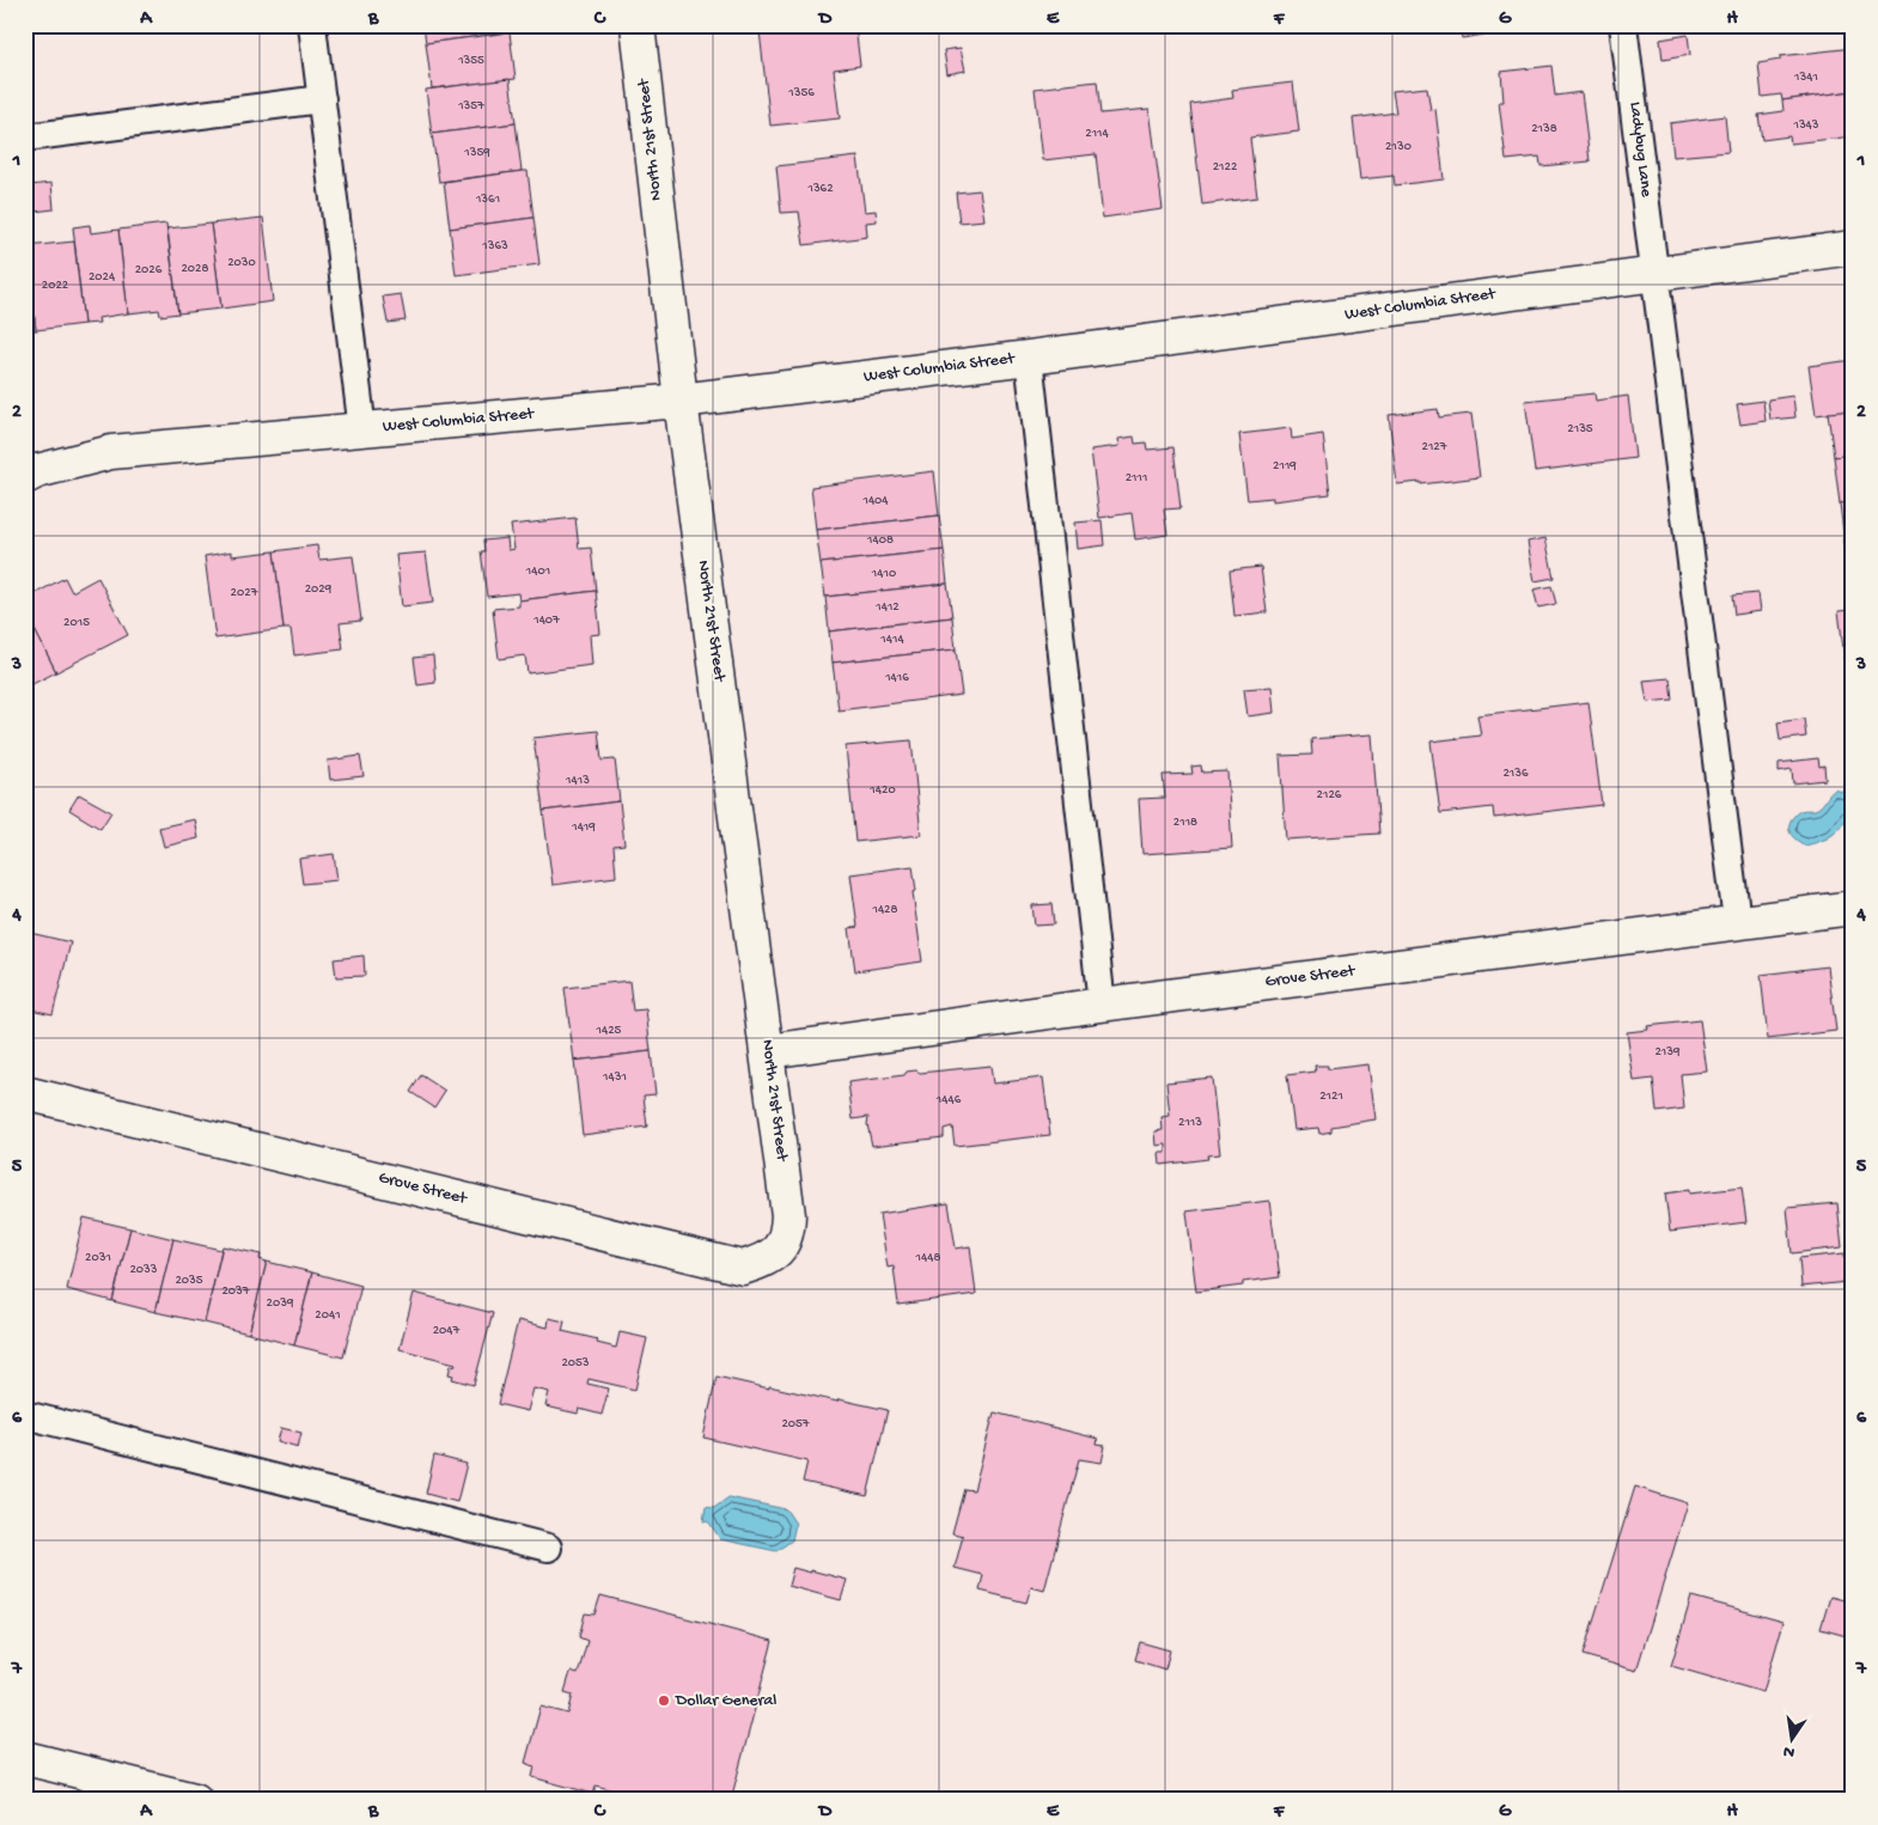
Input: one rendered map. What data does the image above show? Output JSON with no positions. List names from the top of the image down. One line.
{"streets":{"street":["North 21st Street","West Columbia Street","Grove Street"],"lane":["Ladybug Lane"]},"crossings":[["North 21st Street","West Columbia Street"],["North 21st Street","Grove Street"],["Ladybug Lane","West Columbia Street"],["Ladybug Lane","Grove Street"]],"places":["Dollar General"],"house_numbers":["1355","1341","1356","1357","1343","2138","2114","2130","1359","2122","1362","1361","1363","2030","2028","2026","2024","2022","2135","2127","2119","2111","1404","1408","1401","1410","2029","2027","1412","1407","2015","1414","1416","2136","1413","1420","2126","2118","1419","1428","1425","2139","1431","2121","1446","2113","2031","1448","2033","2035","2037","2039","2041","2047","2053","2057"],"north":"bottom","grid":{"columns":["A","B","C","D","E","F","G","H"],"rows":["1","2","3","4","5","6","7"]}}
